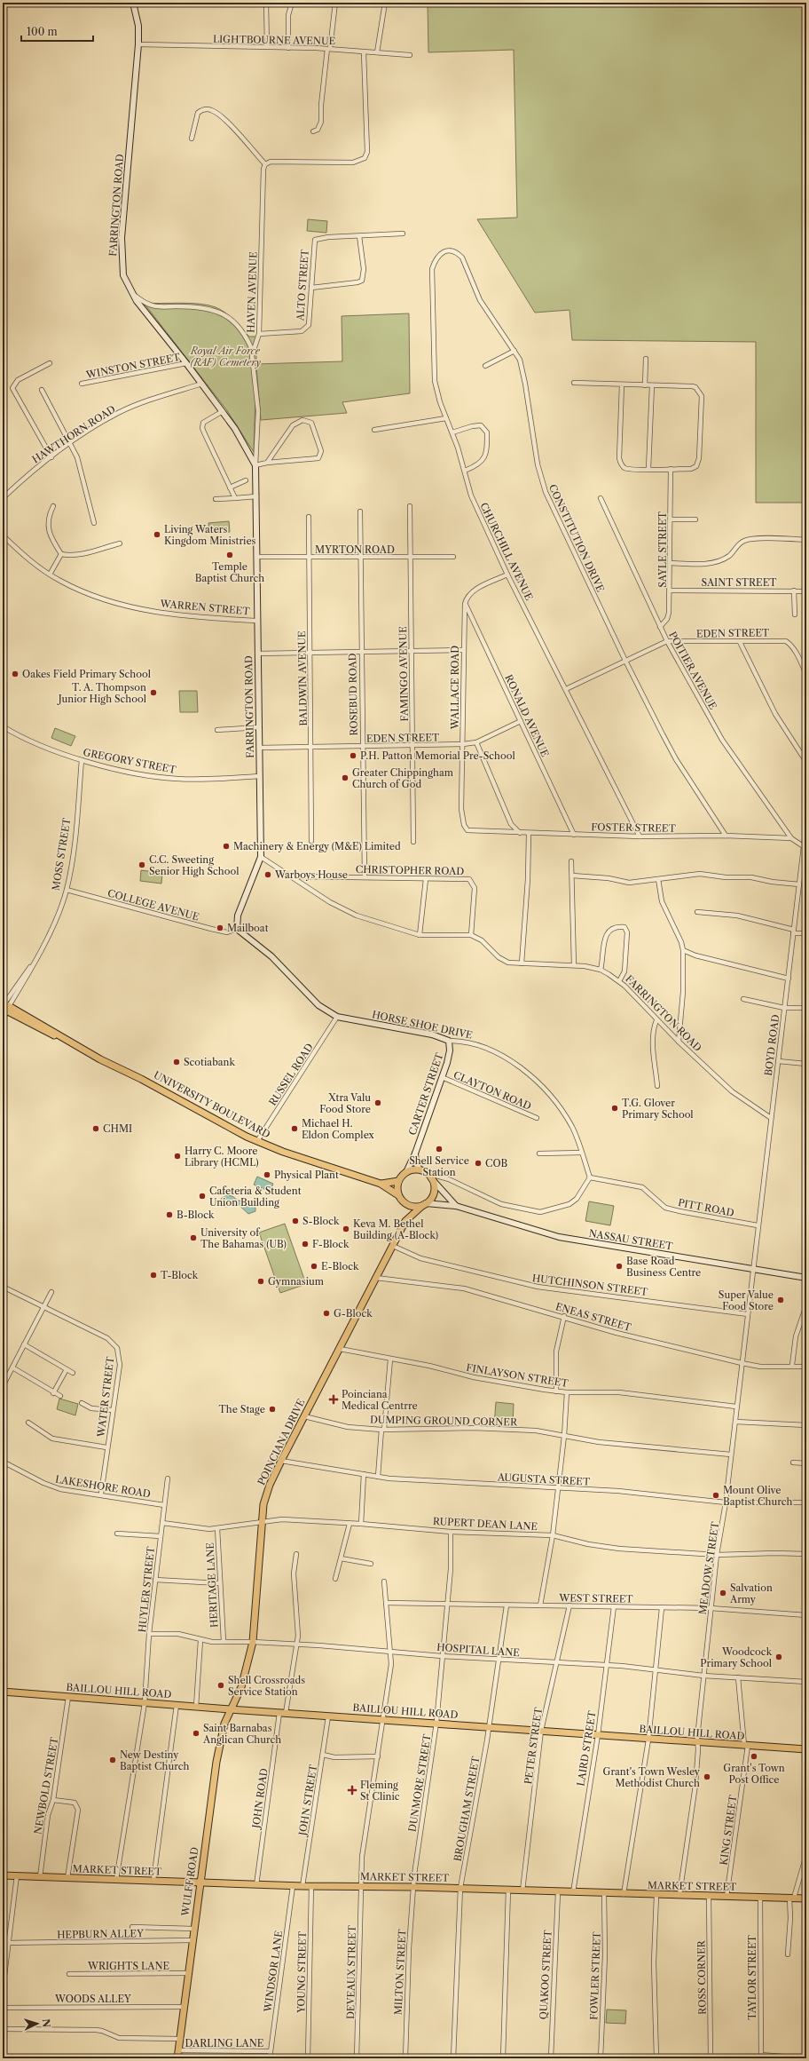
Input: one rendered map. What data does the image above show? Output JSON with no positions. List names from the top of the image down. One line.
{"streets":{"main road":["UNIVERSITY BOULEVARD","POINCIANA DRIVE","BAILLOU HILL ROAD","MARKET STREET","WULFF ROAD"],"street":["LIGHTBOURNE AVENUE","FARRINGTON ROAD","ALTO STREET","HAVEN AVENUE","WINSTON STREET","HAWTHORN ROAD","CONSTITUTION DRIVE","MYRTON ROAD","SAYLE STREET","CHURCHILL AVENUE","SAINT STREET","WARREN STREET","EDEN STREET","POITIER AVENUE","FAMINGO AVENUE","BALDWIN AVENUE","WALLACE ROAD","ROSEBUD ROAD","RONALD AVENUE","GREGORY STREET","FOSTER STREET","MOSS STREET","CHRISTOPHER ROAD","COLLEGE AVENUE","HORSE SHOE DRIVE","BOYD ROAD","RUSSEL ROAD","CLAYTON ROAD","CARTER STREET","PITT ROAD","NASSAU STREET","HUTCHINSON STREET","ENEAS STREET","FINLAYSON STREET","WATER STREET","DUMPING GROUND CORNER","AUGUSTA STREET","LAKESHORE ROAD","RUPERT DEAN LANE","MEADOW STREET","HERITAGE LANE","HUYLER STREET","WEST STREET","HOSPITAL LANE","PETER STREET","LAIRD STREET","DUNMORE STREET","NEWBOLD STREET","JOHN ROAD","JOHN STREET","BROUGHAM STREET","KING STREET","HEPBURN ALLEY","WRIGHTS LANE","WINDSOR LANE","YOUNG STREET","DEVEAUX STREET","MILTON STREET","QUAKOO STREET","FOWLER STREET","ROSS CORNER","TAYLOR STREET","WOODS ALLEY","DARLING LANE"]},"crossings":[["LIGHTBOURNE AVENUE","FARRINGTON ROAD"],["FARRINGTON ROAD","HAVEN AVENUE"],["FARRINGTON ROAD","WINSTON STREET"],["FARRINGTON ROAD","HAWTHORN ROAD"],["FARRINGTON ROAD","MYRTON ROAD"],["FARRINGTON ROAD","WARREN STREET"],["FARRINGTON ROAD","EDEN STREET"],["FARRINGTON ROAD","GREGORY STREET"],["FARRINGTON ROAD","CHRISTOPHER ROAD"],["FARRINGTON ROAD","BOYD ROAD"],["ALTO STREET","HAVEN AVENUE"],["CONSTITUTION DRIVE","CHURCHILL AVENUE"],["CONSTITUTION DRIVE","EDEN STREET"],["CONSTITUTION DRIVE","FOSTER STREET"],["MYRTON ROAD","FAMINGO AVENUE"],["MYRTON ROAD","BALDWIN AVENUE"],["MYRTON ROAD","ROSEBUD ROAD"],["SAYLE STREET","SAINT STREET"],["SAYLE STREET","POITIER AVENUE"],["CHURCHILL AVENUE","EDEN STREET"],["CHURCHILL AVENUE","FOSTER STREET"],["EDEN STREET","POITIER AVENUE"],["EDEN STREET","FAMINGO AVENUE"],["EDEN STREET","BALDWIN AVENUE"],["EDEN STREET","WALLACE ROAD"],["EDEN STREET","ROSEBUD ROAD"],["EDEN STREET","RONALD AVENUE"],["POITIER AVENUE","FOSTER STREET"],["WALLACE ROAD","RONALD AVENUE"],["WALLACE ROAD","FOSTER STREET"],["ROSEBUD ROAD","CHRISTOPHER ROAD"],["RONALD AVENUE","FOSTER STREET"],["GREGORY STREET","MOSS STREET"],["MOSS STREET","COLLEGE AVENUE"],["MOSS STREET","UNIVERSITY BOULEVARD"],["COLLEGE AVENUE","HORSE SHOE DRIVE"],["HORSE SHOE DRIVE","RUSSEL ROAD"],["HORSE SHOE DRIVE","CARTER STREET"],["HORSE SHOE DRIVE","PITT ROAD"],["BOYD ROAD","PITT ROAD"],["BOYD ROAD","NASSAU STREET"],["BOYD ROAD","MEADOW STREET"],["RUSSEL ROAD","UNIVERSITY BOULEVARD"],["CLAYTON ROAD","CARTER STREET"],["CARTER STREET","UNIVERSITY BOULEVARD"],["CARTER STREET","NASSAU STREET"],["UNIVERSITY BOULEVARD","NASSAU STREET"],["NASSAU STREET","MEADOW STREET"],["HUTCHINSON STREET","POINCIANA DRIVE"],["HUTCHINSON STREET","MEADOW STREET"],["ENEAS STREET","POINCIANA DRIVE"],["ENEAS STREET","MEADOW STREET"],["FINLAYSON STREET","POINCIANA DRIVE"],["FINLAYSON STREET","MEADOW STREET"],["WATER STREET","LAKESHORE ROAD"],["DUMPING GROUND CORNER","POINCIANA DRIVE"],["DUMPING GROUND CORNER","MEADOW STREET"],["POINCIANA DRIVE","AUGUSTA STREET"],["POINCIANA DRIVE","RUPERT DEAN LANE"],["POINCIANA DRIVE","HOSPITAL LANE"],["POINCIANA DRIVE","BAILLOU HILL ROAD"],["POINCIANA DRIVE","WULFF ROAD"],["AUGUSTA STREET","MEADOW STREET"],["LAKESHORE ROAD","HUYLER STREET"],["RUPERT DEAN LANE","MEADOW STREET"],["RUPERT DEAN LANE","HERITAGE LANE"],["RUPERT DEAN LANE","HUYLER STREET"],["RUPERT DEAN LANE","DUNMORE STREET"],["MEADOW STREET","WEST STREET"],["MEADOW STREET","HOSPITAL LANE"],["MEADOW STREET","BAILLOU HILL ROAD"],["MEADOW STREET","MARKET STREET"],["HERITAGE LANE","HOSPITAL LANE"],["HUYLER STREET","HOSPITAL LANE"],["HUYLER STREET","BAILLOU HILL ROAD"],["HUYLER STREET","MARKET STREET"],["WEST STREET","PETER STREET"],["WEST STREET","LAIRD STREET"],["WEST STREET","DUNMORE STREET"],["WEST STREET","BROUGHAM STREET"],["WEST STREET","DEVEAUX STREET"],["HOSPITAL LANE","PETER STREET"],["HOSPITAL LANE","LAIRD STREET"],["HOSPITAL LANE","DUNMORE STREET"],["HOSPITAL LANE","JOHN ROAD"],["HOSPITAL LANE","BROUGHAM STREET"],["HOSPITAL LANE","KING STREET"],["HOSPITAL LANE","DEVEAUX STREET"],["BAILLOU HILL ROAD","PETER STREET"],["BAILLOU HILL ROAD","LAIRD STREET"],["BAILLOU HILL ROAD","DUNMORE STREET"],["BAILLOU HILL ROAD","NEWBOLD STREET"],["BAILLOU HILL ROAD","JOHN ROAD"],["BAILLOU HILL ROAD","JOHN STREET"],["BAILLOU HILL ROAD","BROUGHAM STREET"],["BAILLOU HILL ROAD","KING STREET"],["BAILLOU HILL ROAD","WULFF ROAD"],["BAILLOU HILL ROAD","DEVEAUX STREET"],["PETER STREET","MARKET STREET"],["LAIRD STREET","MARKET STREET"],["DUNMORE STREET","MARKET STREET"],["DUNMORE STREET","MILTON STREET"],["NEWBOLD STREET","MARKET STREET"],["JOHN ROAD","MARKET STREET"],["JOHN STREET","MARKET STREET"],["BROUGHAM STREET","MARKET STREET"],["KING STREET","MARKET STREET"],["MARKET STREET","WULFF ROAD"],["MARKET STREET","WINDSOR LANE"],["MARKET STREET","YOUNG STREET"],["MARKET STREET","DEVEAUX STREET"],["MARKET STREET","MILTON STREET"],["MARKET STREET","QUAKOO STREET"],["MARKET STREET","FOWLER STREET"],["MARKET STREET","ROSS CORNER"],["MARKET STREET","TAYLOR STREET"],["WULFF ROAD","HEPBURN ALLEY"],["WULFF ROAD","WRIGHTS LANE"],["WULFF ROAD","WOODS ALLEY"],["WULFF ROAD","DARLING LANE"],["WINDSOR LANE","DARLING LANE"]],"parks":["Royal Air Force (RAF) Cemetery"],"places":{"other":["Living Waters Kingdom Ministries","Temple Baptist Church","Oakes Field Primary School","T. A. Thompson Junior High School","P.H. Patton Memorial Pre-School","Greater Chippingham Church of God","Machinery & Energy (M&E) Limited","C.C. Sweeting Senior High School","Warboys House","Mailboat","Scotiabank","Xtra Valu Food Store","T.G. Glover Primary School","CHMI","Michael H. Eldon Complex","Shell Service Station","Harry C. Moore Library (HCML)","COB","Physical Plant","Cafeteria & Student Union Building","B-Block","S-Block","Keva M. Bethel Building (A-Block)","University of The Bahamas (UB)","F-Block","E-Block","Base Road Business Centre","T-Block","Gymnasium","Super Value Food Store","G-Block","The Stage","Mount Olive Baptist Church","Salvation Army","Woodcock Primary School","Shell Crossroads Service Station","Saint Barnabas Anglican Church","Grant's Town Post Office","New Destiny Baptist Church","Grant’s Town Wesley Methodist Church"],"health":["Poinciana Medical Centrre","Fleming St Clinic"]},"scale_bar":"100 m","north":"right"}
